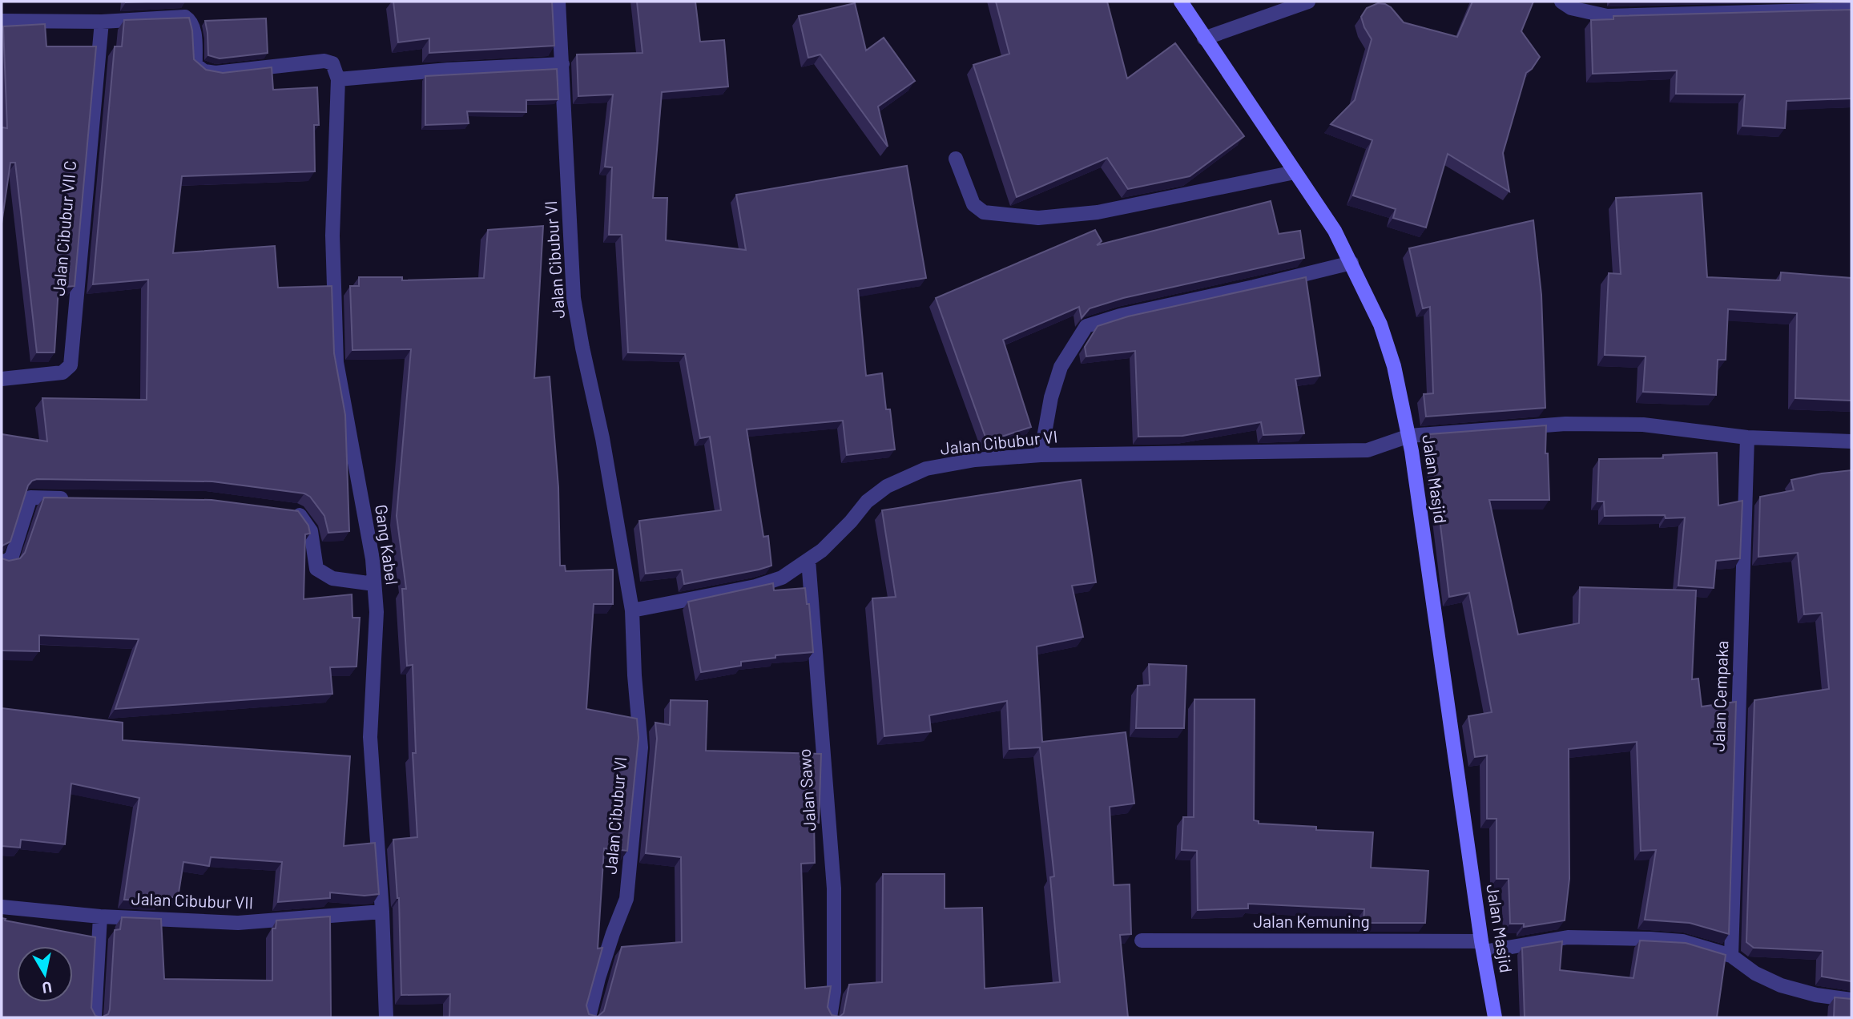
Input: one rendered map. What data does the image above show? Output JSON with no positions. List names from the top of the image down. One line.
{"streets":{"street":["Jalan Cibubur VII C","Jalan Cibubur VI","Jalan Masjid","Gang Kabel","Jalan Cempaka","Jalan Sawo","Jalan Cibubur VII","Jalan Kemuning"]},"crossings":[["Jalan Cibubur VI","Jalan Masjid"],["Jalan Cibubur VI","Jalan Cempaka"],["Jalan Cibubur VI","Jalan Sawo"],["Jalan Masjid","Jalan Kemuning"],["Gang Kabel","Jalan Cibubur VII"]],"north":"bottom"}
